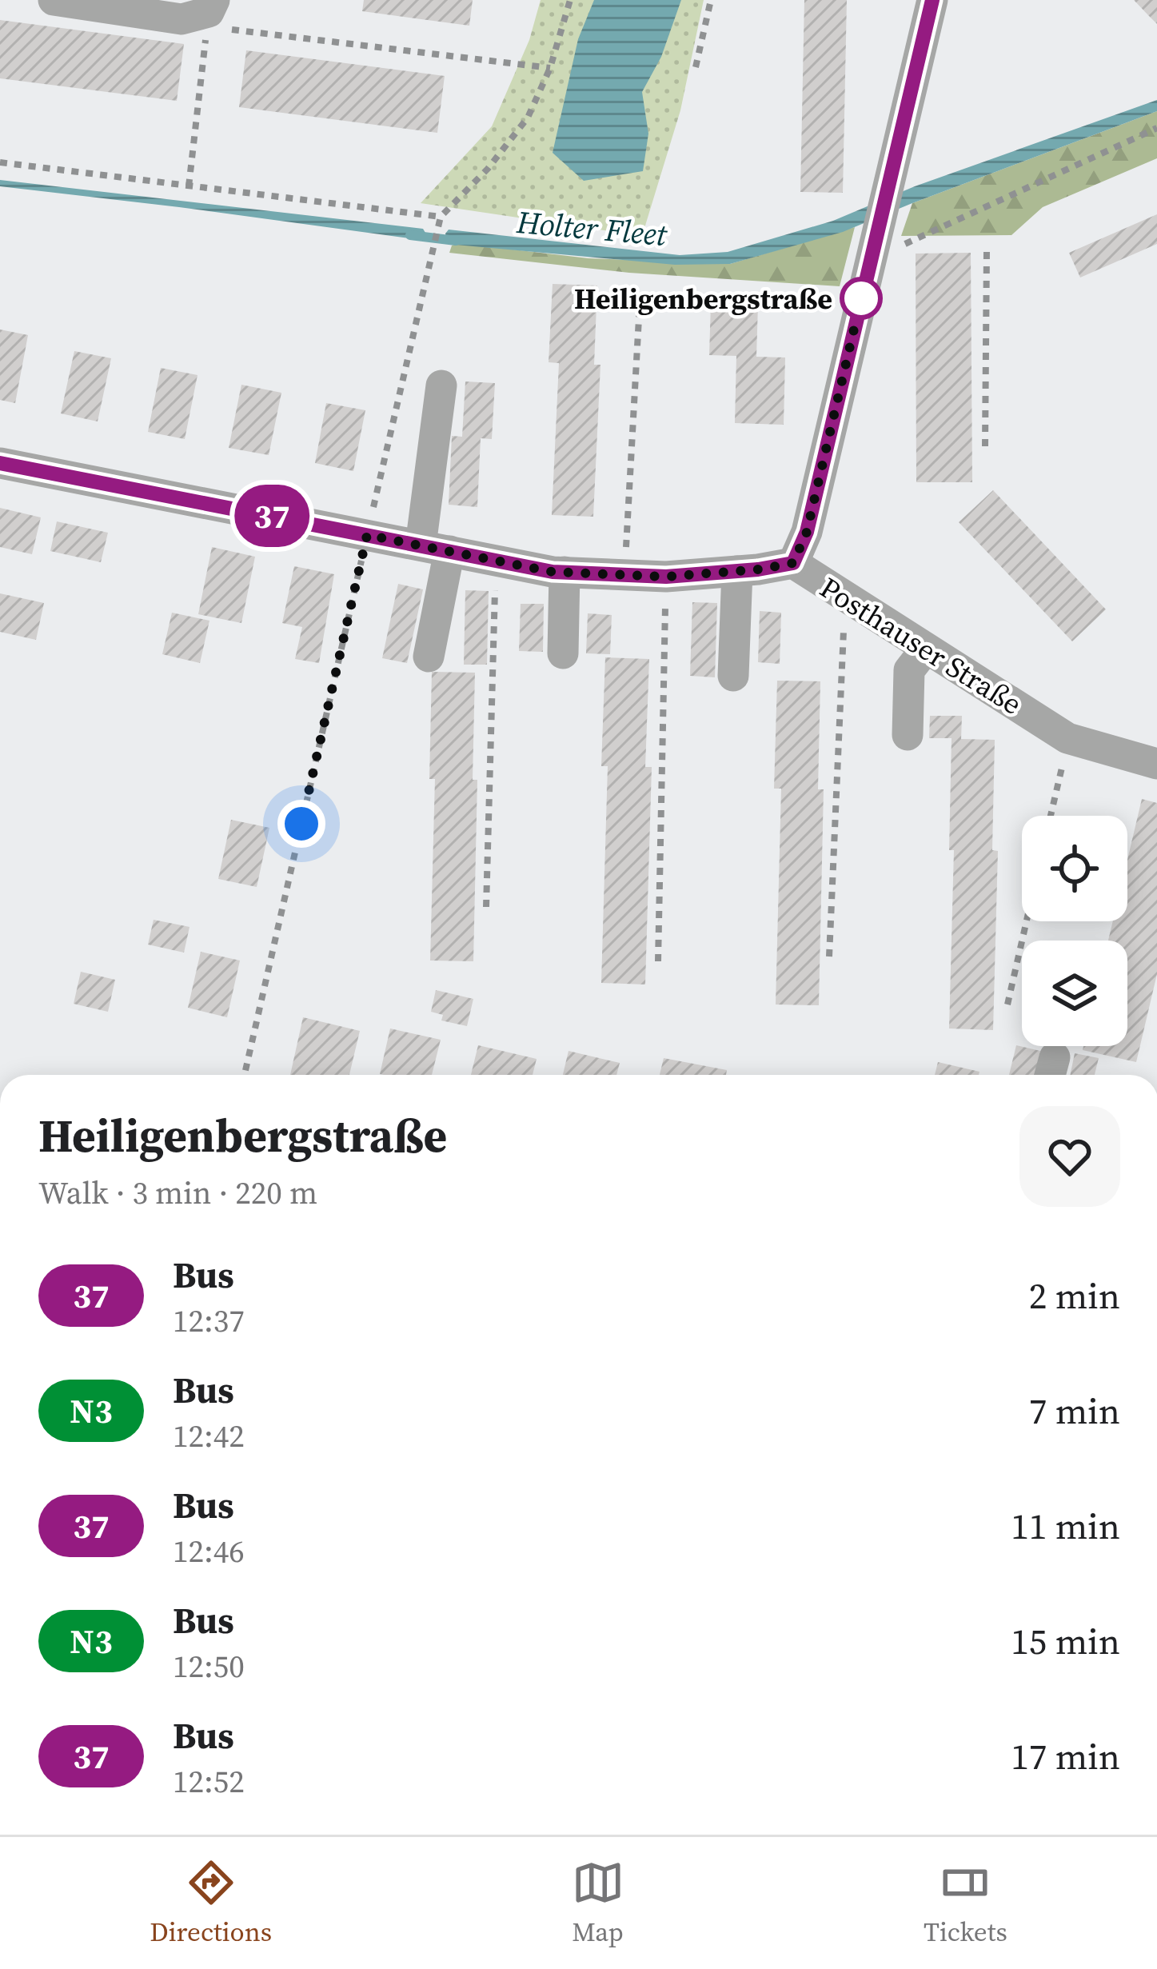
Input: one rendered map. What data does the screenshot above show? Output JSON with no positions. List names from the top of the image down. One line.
{"streets":{"street":["Posthauser Straße"]},"water":["Holter Fleet"],"places":["Heiligenbergstraße"],"lines":["bus line 37"],"page":{"on_map":"37","heading":["Heiligenbergstraße","Walk · 3 min · 220 m"],"list":[{"mark":"37","name":"Bus","note":"12:37","value":"2 min"},{"mark":"N3","name":"Bus","note":"12:42","value":"7 min"},{"mark":"37","name":"Bus","note":"12:46","value":"11 min"},{"mark":"N3","name":"Bus","note":"12:50","value":"15 min"},{"mark":"37","name":"Bus","note":"12:52","value":"17 min"}],"tabs":["Directions","Map","Tickets"]}}
